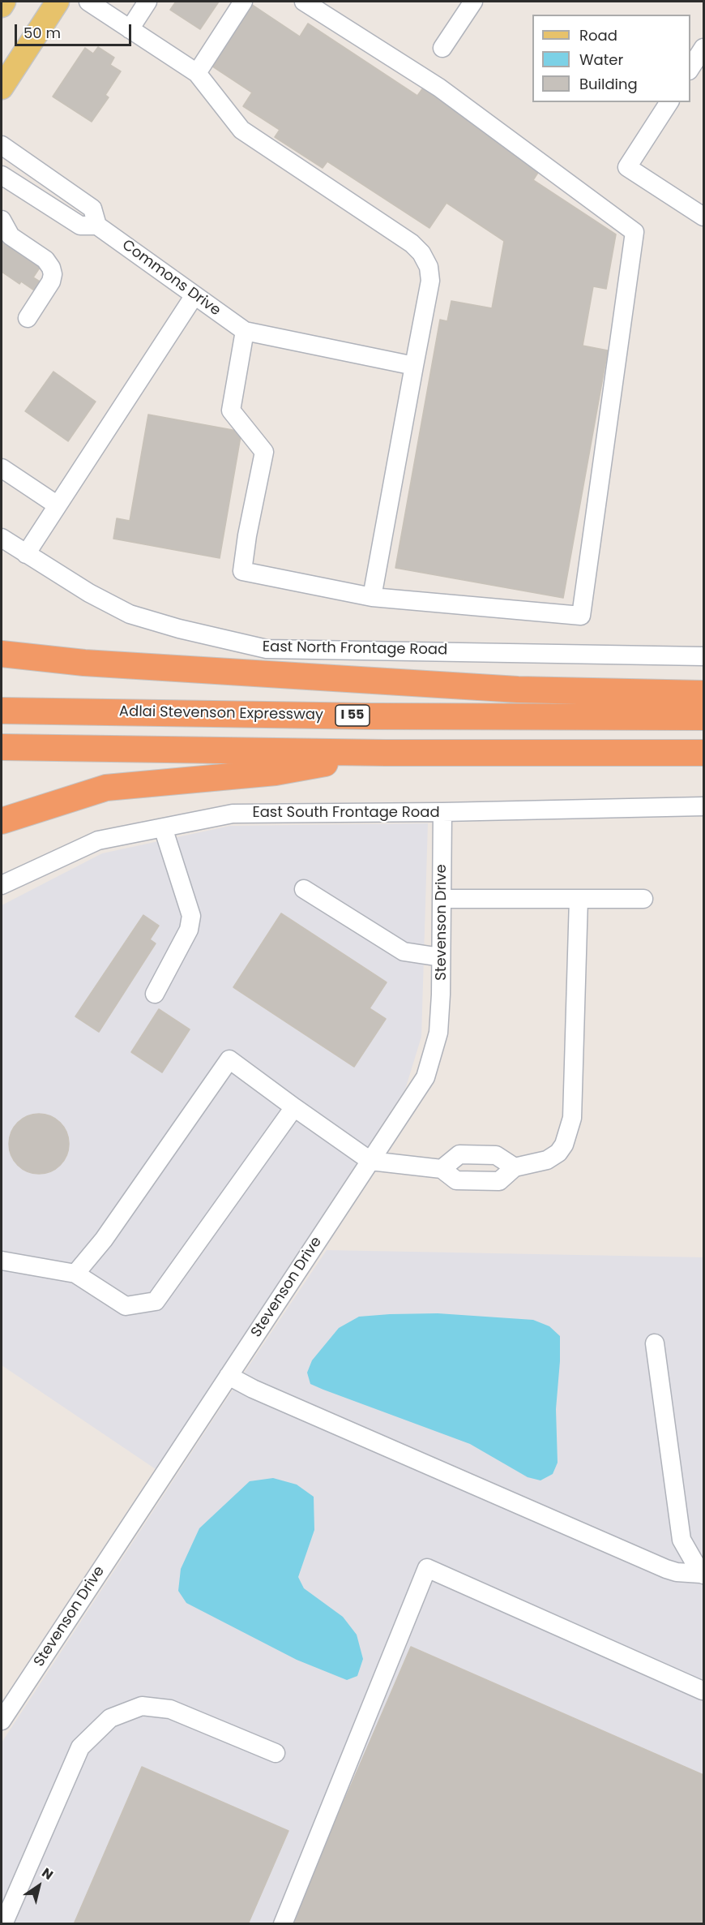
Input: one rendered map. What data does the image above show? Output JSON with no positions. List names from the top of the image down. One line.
{"streets":{"highway":["Adlai Stevenson Expressway","I 55"],"street":["Commons Drive","East North Frontage Road","East South Frontage Road","Stevenson Drive"]},"crossings":[["East South Frontage Road","Stevenson Drive"]],"legend":["Road","Water","Building"],"scale_bar":"50 m","north":"top right"}
